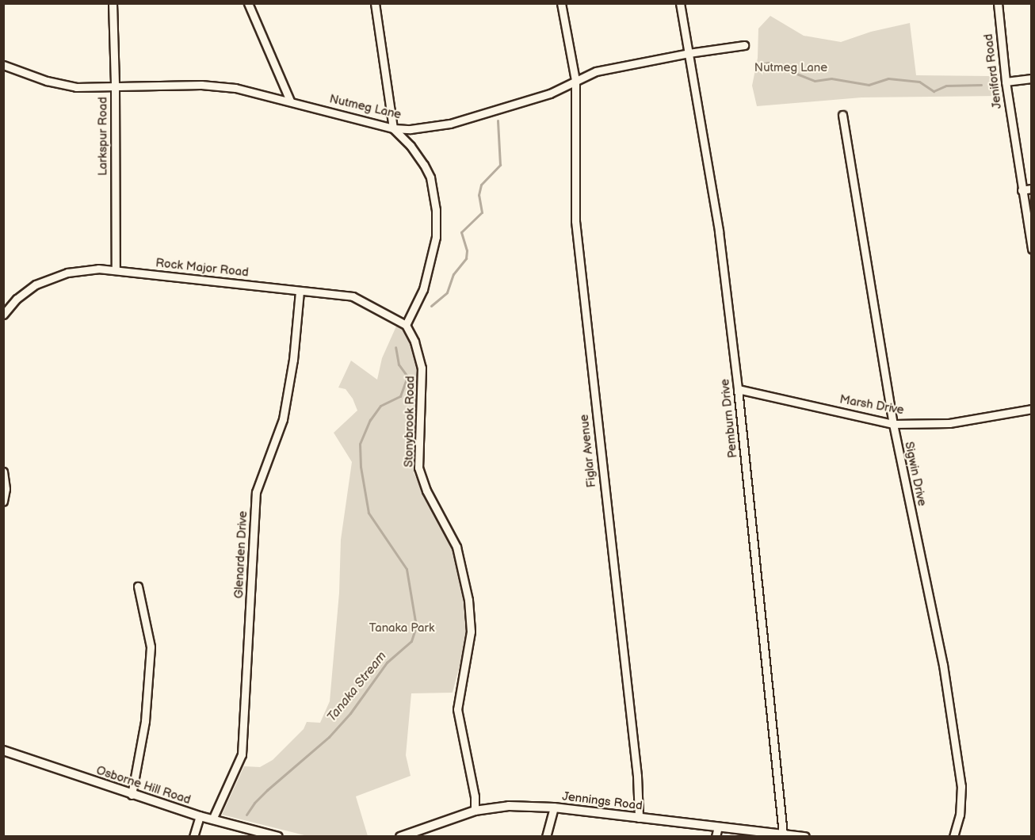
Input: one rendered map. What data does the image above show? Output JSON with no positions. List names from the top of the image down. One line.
{"streets":{"street":["Jeniford Road","Nutmeg Lane","Larkspur Road","Rock Major Road","Marsh Drive","Pemburn Drive","Stonybrook Road","Figlar Avenue","Sigwin Drive","Glenarden Drive","Osborne Hill Road","Jennings Road"]},"crossings":[["Nutmeg Lane","Larkspur Road"],["Nutmeg Lane","Pemburn Drive"],["Nutmeg Lane","Figlar Avenue"],["Larkspur Road","Rock Major Road"],["Rock Major Road","Stonybrook Road"],["Rock Major Road","Glenarden Drive"],["Marsh Drive","Pemburn Drive"],["Marsh Drive","Sigwin Drive"],["Pemburn Drive","Jennings Road"],["Stonybrook Road","Jennings Road"],["Figlar Avenue","Jennings Road"],["Glenarden Drive","Osborne Hill Road"]],"water":["Tanaka Stream"],"parks":["Nutmeg Lane","Tanaka Park"]}
